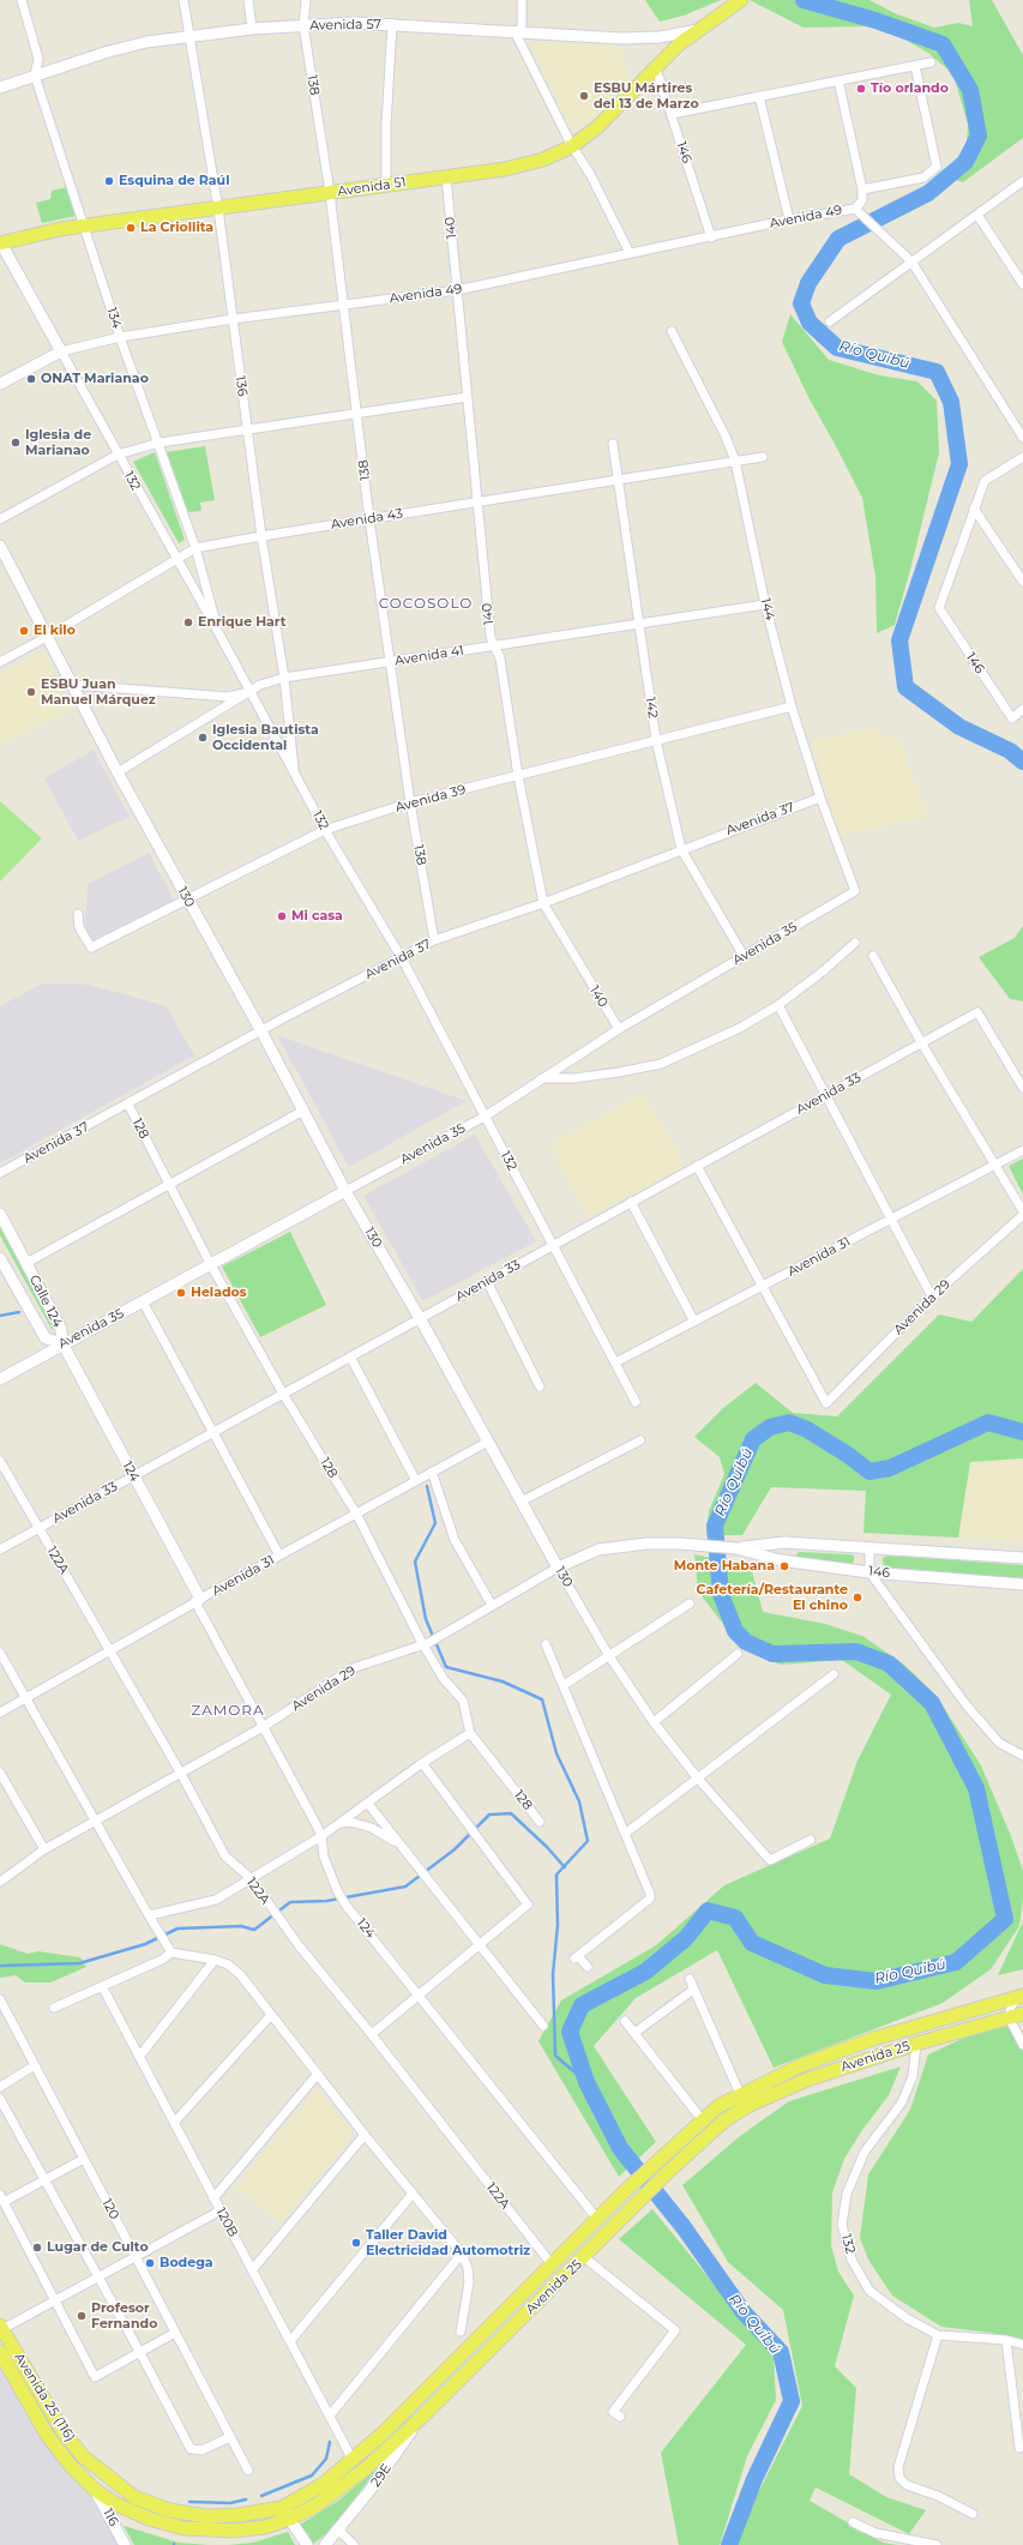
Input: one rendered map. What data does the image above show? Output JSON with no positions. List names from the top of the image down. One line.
{"streets":{"main road":["Avenida 51","Avenida 25","Avenida 25 (116)"],"street":["Avenida 57","138","146","Avenida 49","140","134","136","132","Avenida 43","144","Avenida 41","142","Avenida 39","Avenida 37","130","Avenida 35","Avenida 33","128","Avenida 31","Calle 124","Avenida 29","124","122A","120","120B","29E","116"]},"crossings":[["Avenida 57","138"],["Avenida 57","Avenida 51"],["Avenida 57","134"],["Avenida 57","136"],["138","Avenida 51"],["138","Avenida 49"],["138","Avenida 43"],["138","Avenida 41"],["138","Avenida 39"],["138","Avenida 37"],["146","Avenida 51"],["146","Avenida 49"],["146","Avenida 29"],["Avenida 51","140"],["Avenida 51","134"],["Avenida 51","136"],["Avenida 51","132"],["Avenida 49","140"],["Avenida 49","134"],["Avenida 49","136"],["Avenida 49","132"],["140","Avenida 43"],["140","Avenida 41"],["140","Avenida 39"],["140","Avenida 37"],["140","Avenida 35"],["134","132"],["134","Avenida 43"],["136","132"],["136","Avenida 43"],["136","Avenida 41"],["132","Avenida 43"],["132","Avenida 41"],["132","Avenida 39"],["132","Avenida 37"],["132","Avenida 35"],["132","Avenida 33"],["132","Avenida 31"],["132","Avenida 25"],["Avenida 43","144"],["Avenida 43","142"],["Avenida 43","130"],["144","Avenida 41"],["144","Avenida 39"],["144","Avenida 37"],["144","Avenida 35"],["Avenida 41","142"],["Avenida 41","130"],["142","Avenida 39"],["142","Avenida 37"],["142","Avenida 35"],["Avenida 39","130"],["Avenida 37","130"],["Avenida 37","128"],["130","Avenida 35"],["130","Avenida 33"],["130","Avenida 31"],["130","Avenida 29"],["Avenida 35","128"],["Avenida 35","Calle 124"],["Avenida 35","124"],["Avenida 33","128"],["Avenida 33","124"],["Avenida 33","122A"],["128","Avenida 31"],["128","Avenida 29"],["Avenida 31","Avenida 29"],["Avenida 31","124"],["Avenida 31","122A"],["Calle 124","124"],["Avenida 29","124"],["Avenida 29","122A"],["124","Avenida 25"],["122A","Avenida 25"],["Avenida 25","120B"],["Avenida 25","Avenida 25 (116)"],["Avenida 25","29E"],["Avenida 25","116"],["Avenida 25 (116)","116"]],"districts":["COCOSOLO","ZAMORA"],"water":["Río Quibú"],"places":["Tío orlando","ESBU Mártires del 13 de Marzo","Esquina de Raúl","La Criollita","ONAT Marianao","Iglesia de Marianao","Enrique Hart","El kilo","ESBU Juan Manuel Márquez","Iglesia Bautista Occidental","Mi casa","Helados","Monte Habana","Cafetería/Restaurante El chino","Taller David Electricidad Automotriz","Lugar de Culto","Bodega","Profesor Fernando"]}
